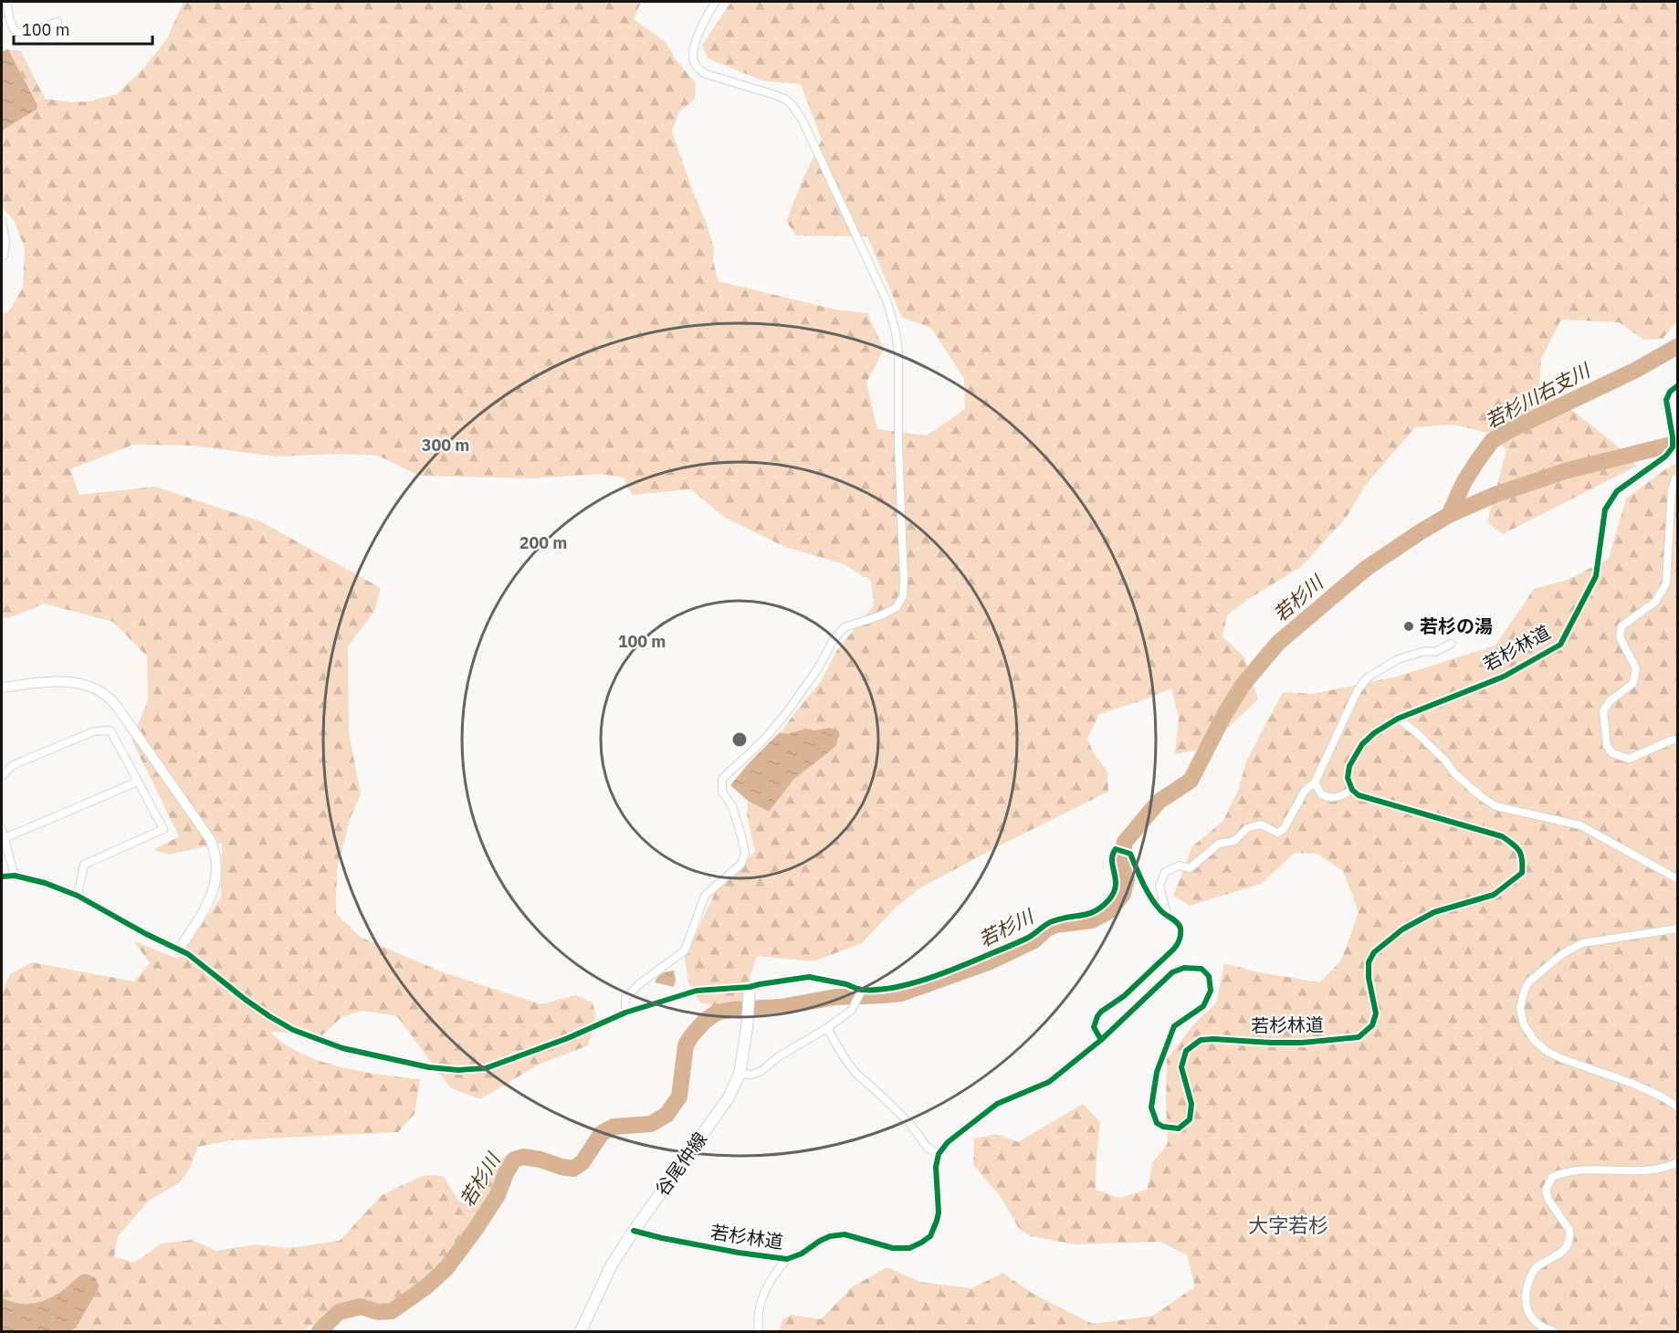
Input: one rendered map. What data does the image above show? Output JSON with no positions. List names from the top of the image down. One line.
{"streets":{"main road":["谷尾仲線"],"street":["若杉林道"]},"crossings":[["若杉林道","谷尾仲線"]],"districts":["大字若杉"],"water":["若杉川右支川","若杉川"],"places":["若杉の湯"],"scale_bar":"100 m","rings":["300 m","200 m","100 m"]}
